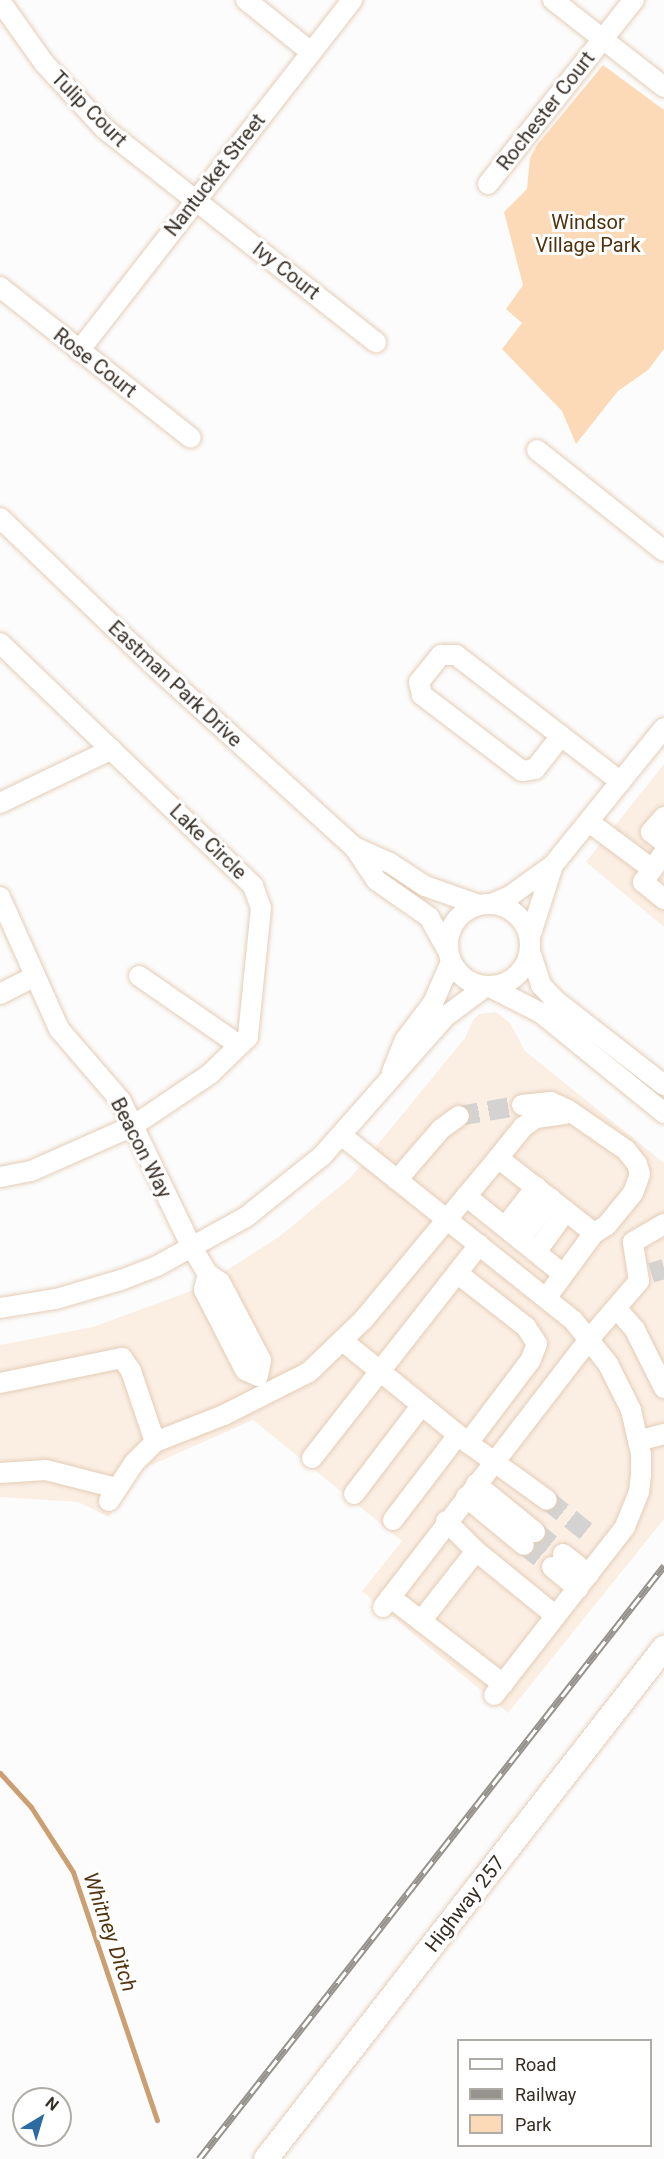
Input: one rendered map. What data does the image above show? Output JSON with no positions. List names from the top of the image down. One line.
{"streets":{"main road":["Highway 257"],"street":["Tulip Court","Rochester Court","Nantucket Street","Ivy Court","Rose Court","Eastman Park Drive","Lake Circle","Beacon Way"]},"crossings":[["Tulip Court","Nantucket Street"],["Tulip Court","Ivy Court"],["Nantucket Street","Ivy Court"],["Nantucket Street","Rose Court"],["Lake Circle","Beacon Way"]],"water":["Whitney Ditch"],"parks":["Windsor Village Park"],"legend":["Road","Railway","Park"],"north":"top right"}
